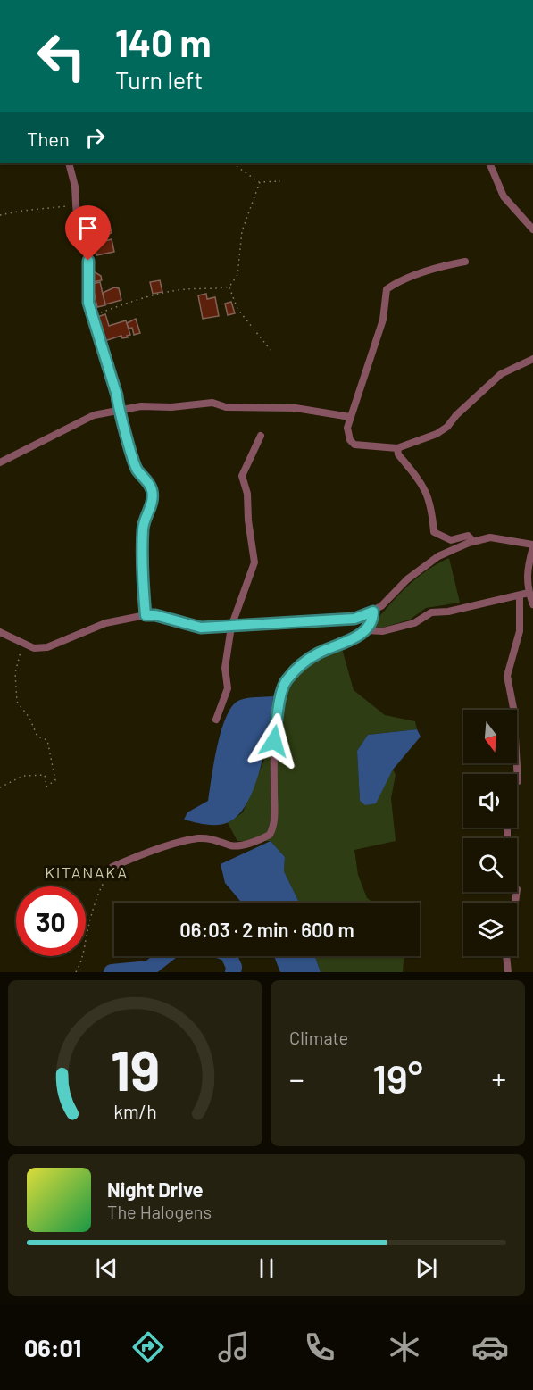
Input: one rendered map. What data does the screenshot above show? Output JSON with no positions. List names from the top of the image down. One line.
{"districts":["KITANAKA"],"north":"bottom","page":{"turn":["140 m","Turn left"],"then":"Then","limit":"30","trip":"06:03 · 2 min · 600 m","tile":"Climate","heat":["−","19°","+"],"song":["Night Drive","The Halogens"],"tabs":"06:01","gauge":["19","km/h"]}}
